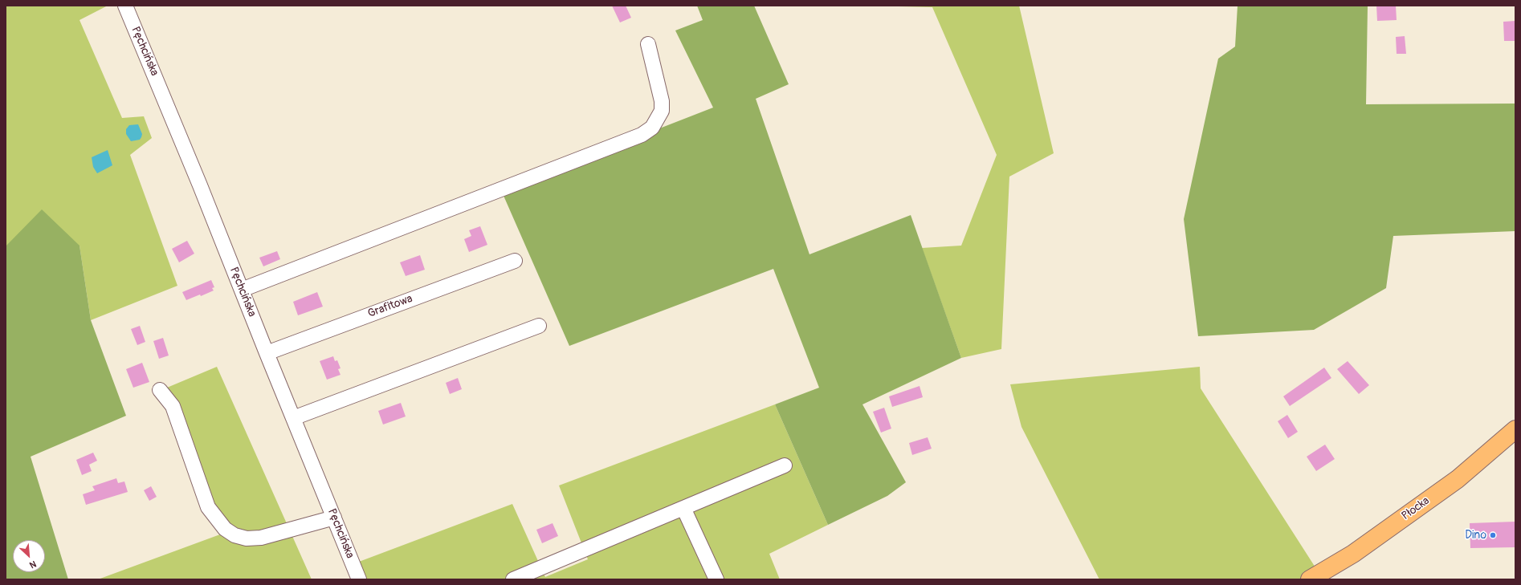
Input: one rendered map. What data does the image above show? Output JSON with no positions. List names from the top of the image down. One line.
{"streets":{"main road":["Płocka"],"street":["Pęchcińska","Grafitowa"]},"crossings":[["Pęchcińska","Grafitowa"]],"places":["Dino"],"north":"bottom right"}
